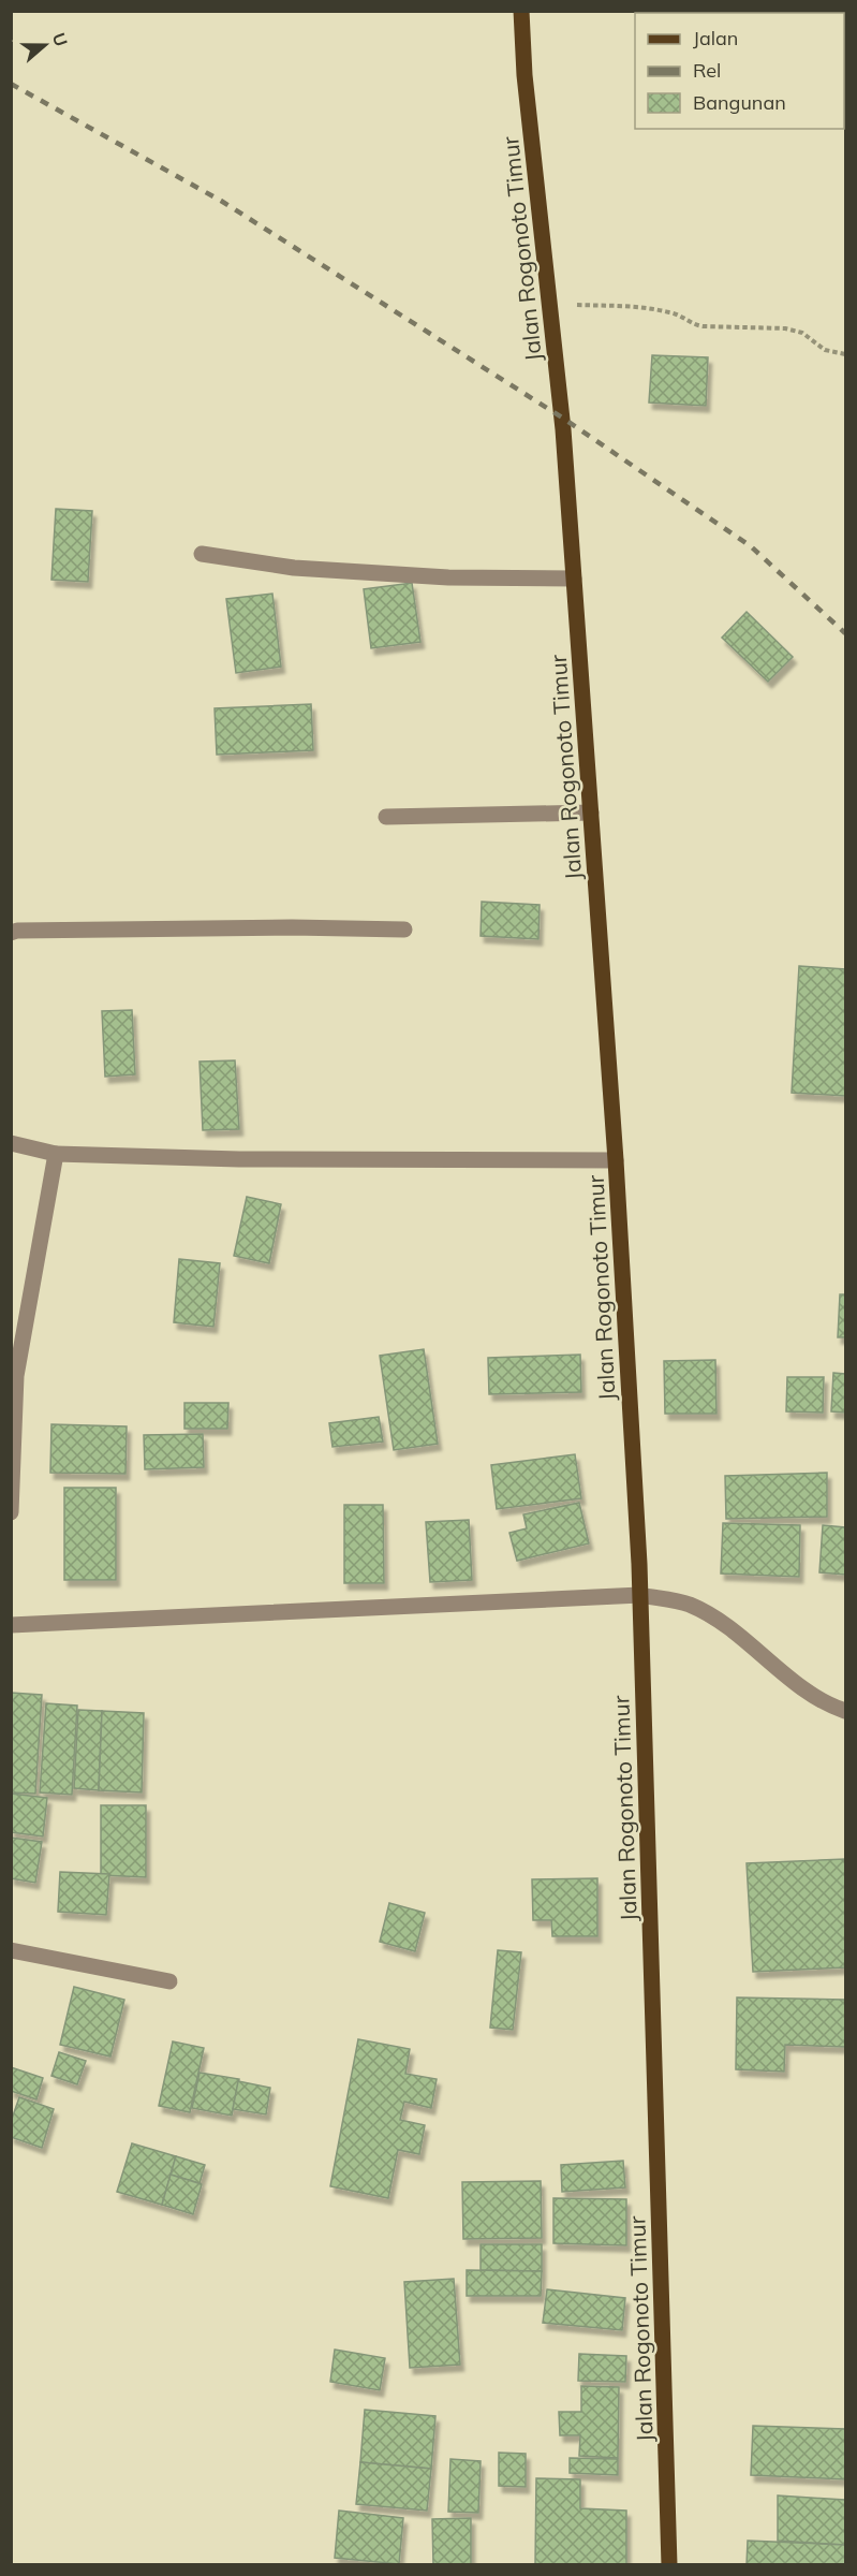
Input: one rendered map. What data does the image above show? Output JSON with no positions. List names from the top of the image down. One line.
{"streets":{"main road":["Jalan Rogonoto Timur"]},"legend":["Jalan","Rel","Bangunan"],"north":"right"}
